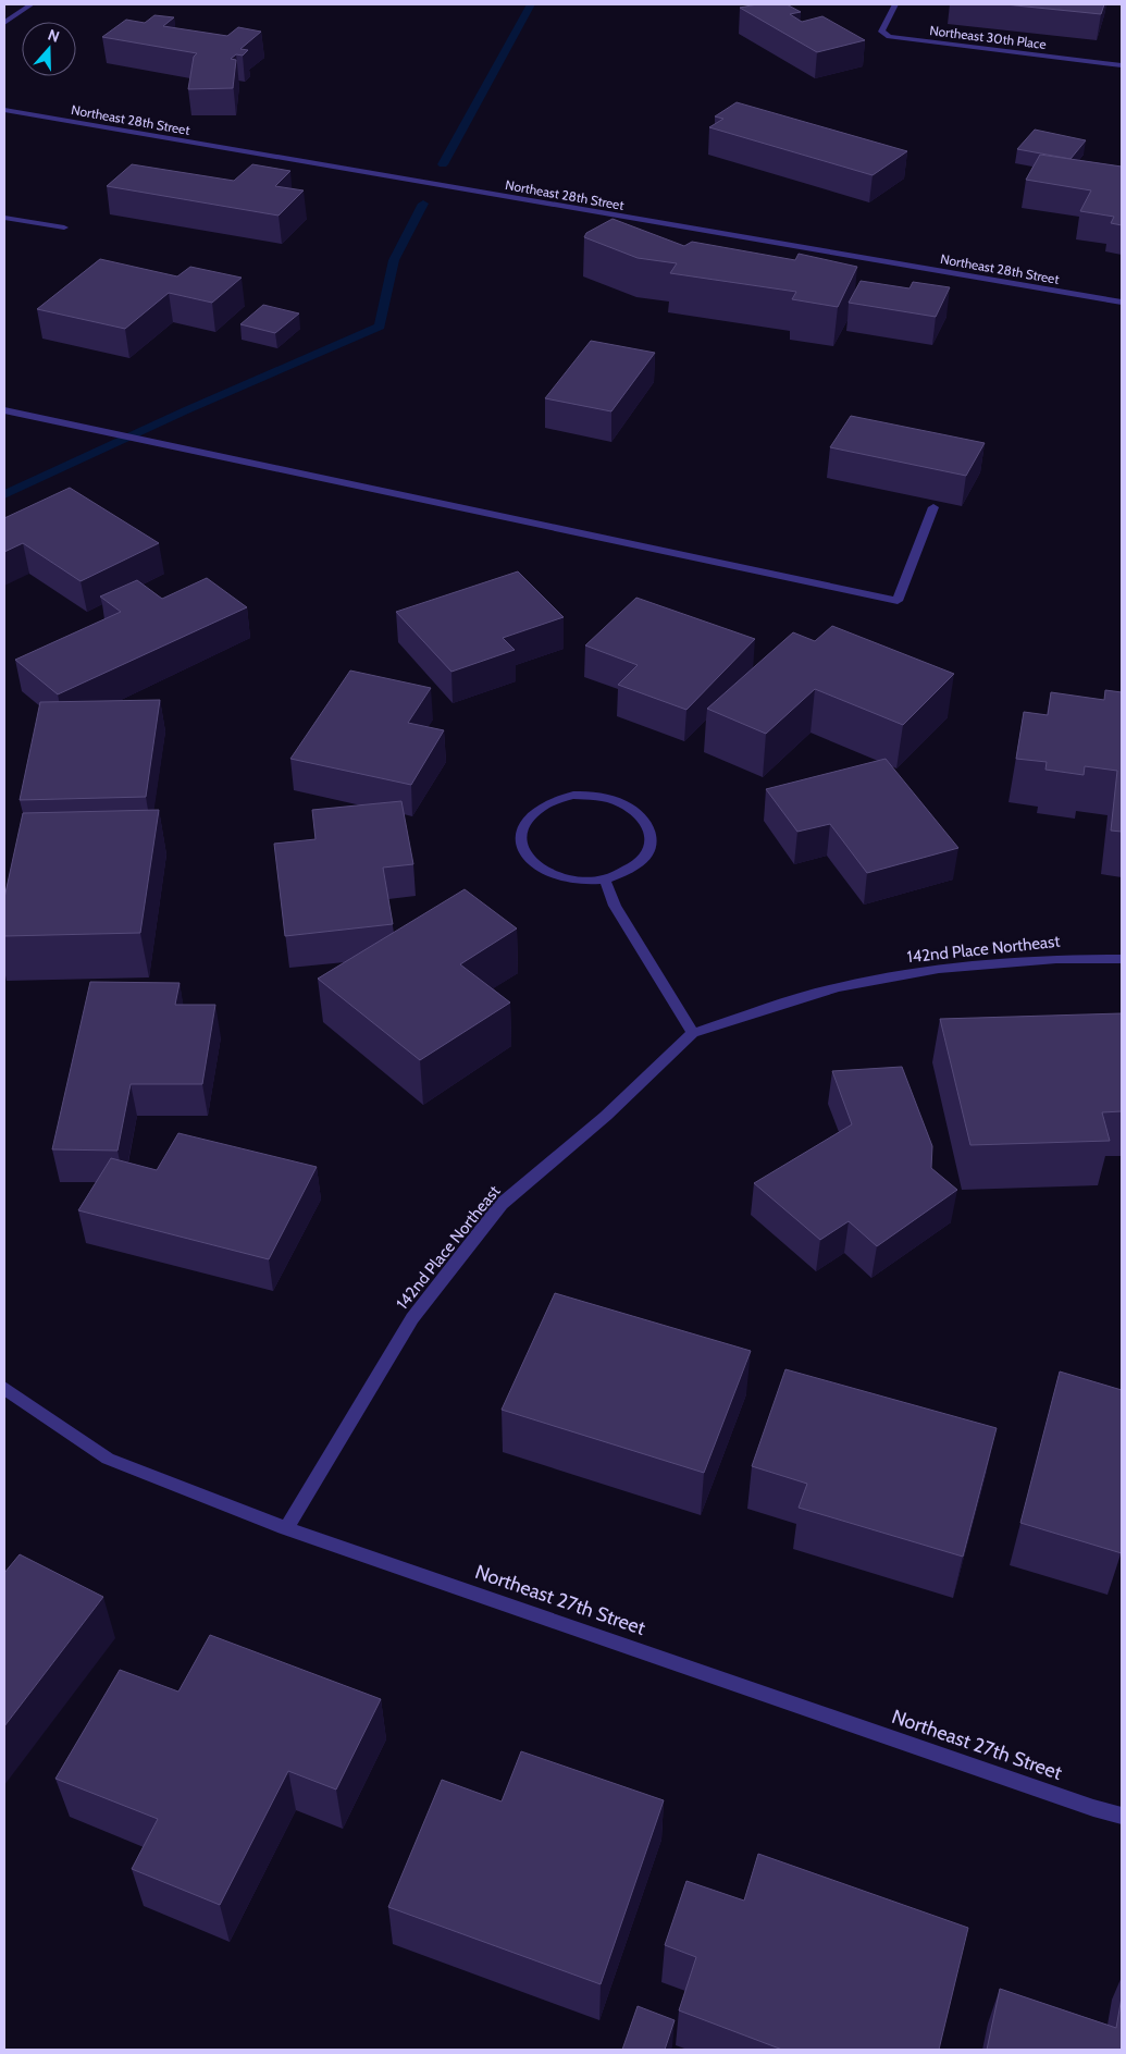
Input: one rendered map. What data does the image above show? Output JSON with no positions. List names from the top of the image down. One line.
{"streets":{"street":["Northeast 30th Place","Northeast 28th Street","142nd Place Northeast","Northeast 27th Street"]},"crossings":[["142nd Place Northeast","Northeast 27th Street"]],"north":"top"}
